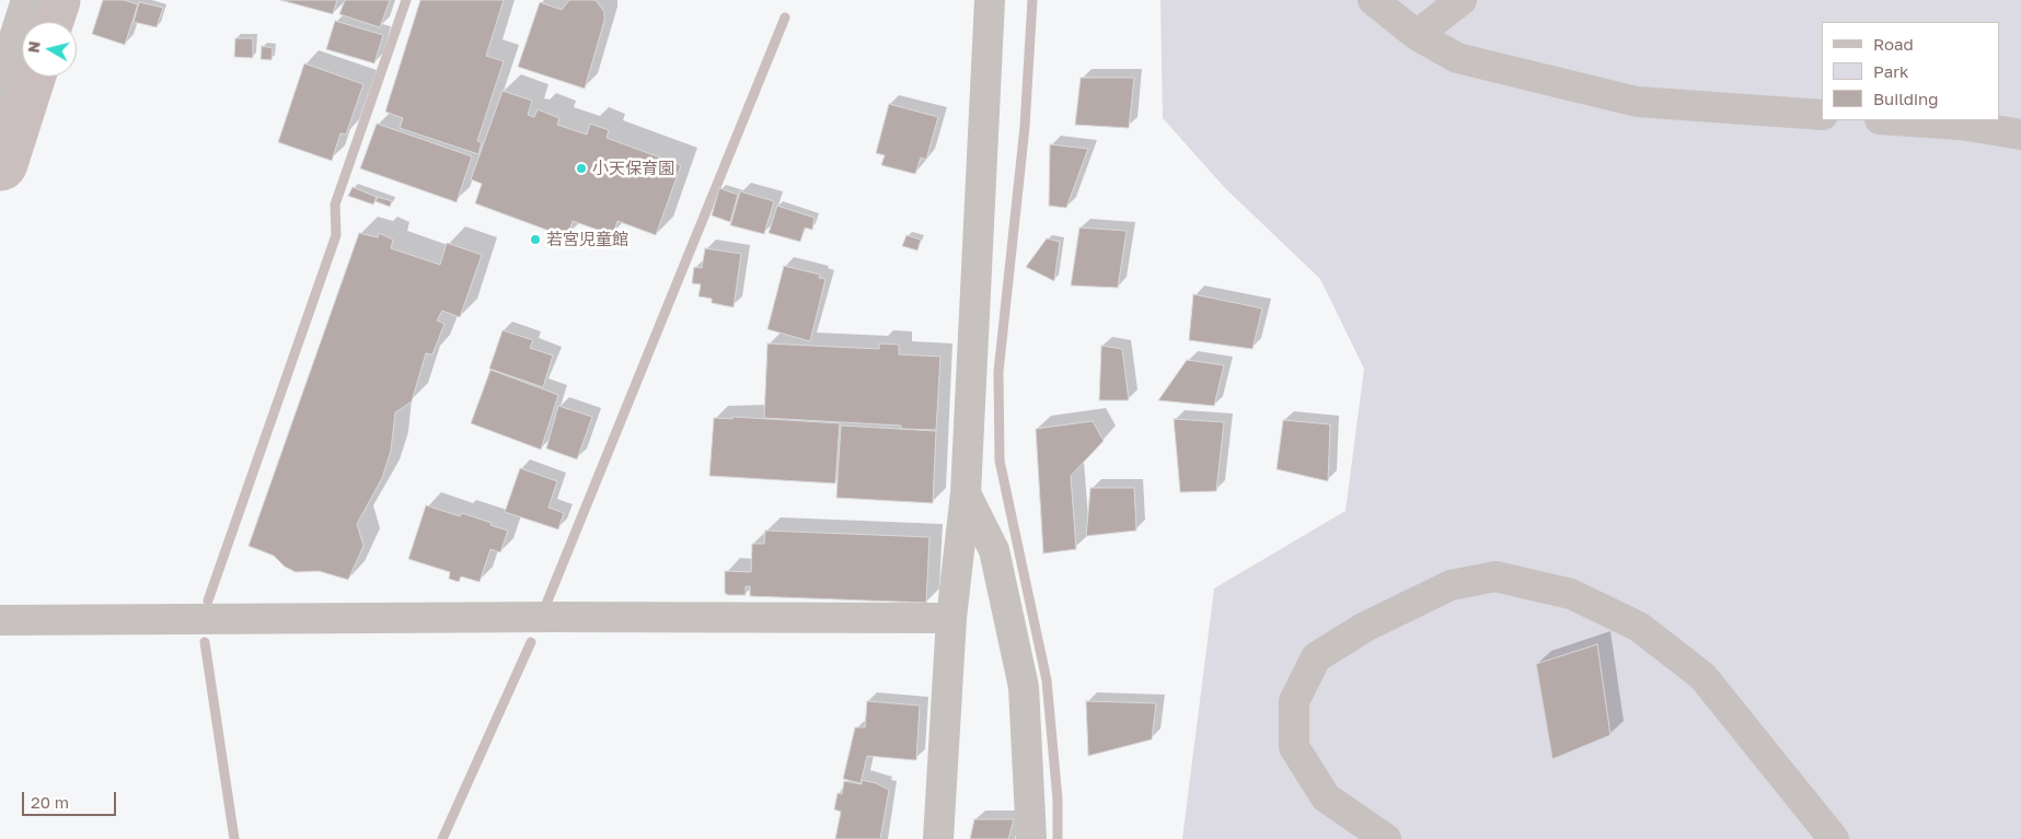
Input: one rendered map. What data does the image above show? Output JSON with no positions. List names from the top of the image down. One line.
{"places":["小天保育園","若宮児童館"],"legend":["Road","Park","Building"],"scale_bar":"20 m","north":"left"}
